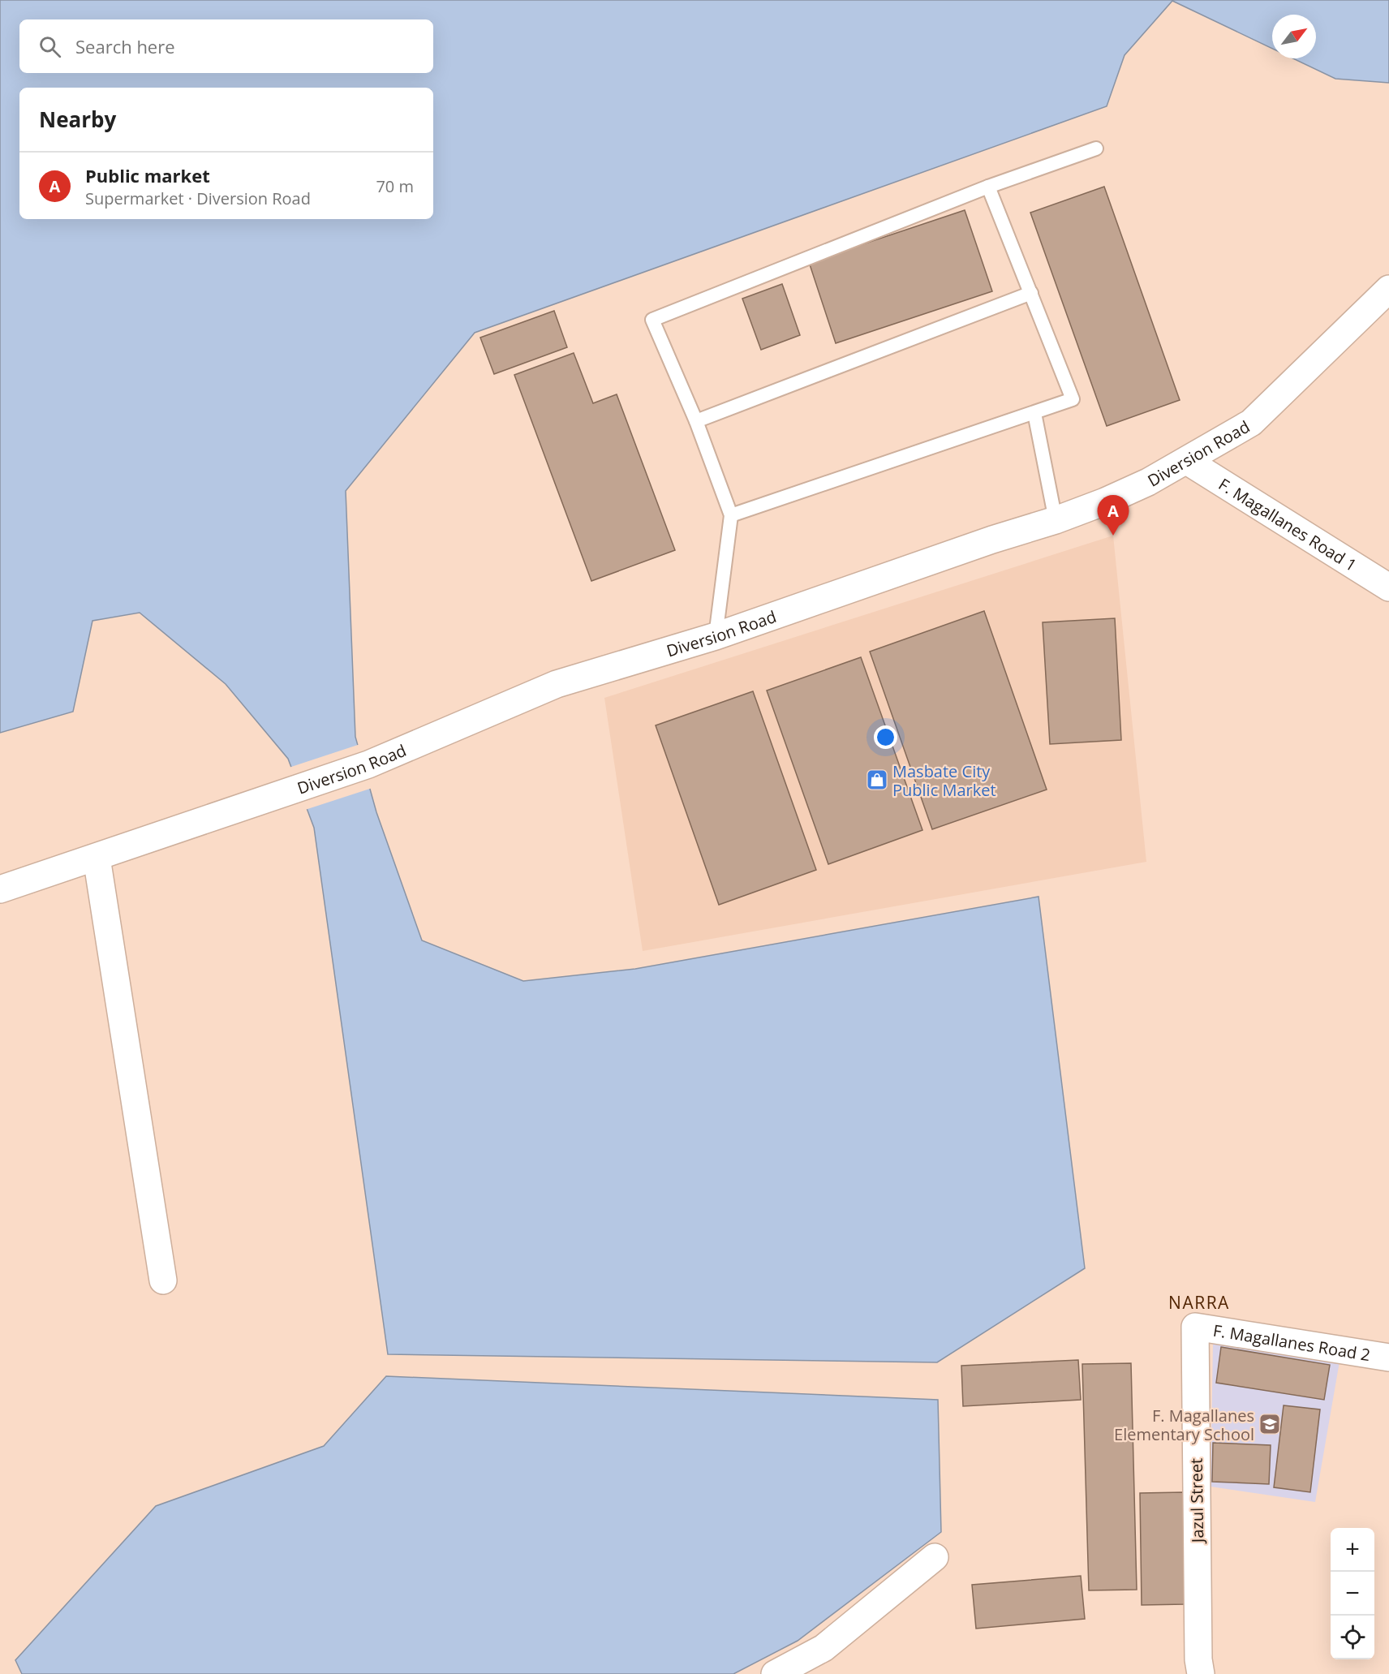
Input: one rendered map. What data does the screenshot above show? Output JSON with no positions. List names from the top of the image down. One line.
{"streets":{"street":["Diversion Road","F. Magallanes Road 1","F. Magallanes Road 2","Jazul Street"]},"crossings":[["Diversion Road","F. Magallanes Road 1"],["F. Magallanes Road 2","Jazul Street"]],"districts":["NARRA"],"places":{"shop":["Masbate City Public Market"],"school or university":["F. Magallanes Elementary School"]},"north":"top right","page":{"search":"Search here","heading":"Nearby","list":[{"mark":"A","name":"Public market","note":"Supermarket · Diversion Road","value":"70 m"}],"pins":"A","map_buttons":["+","−"]}}
